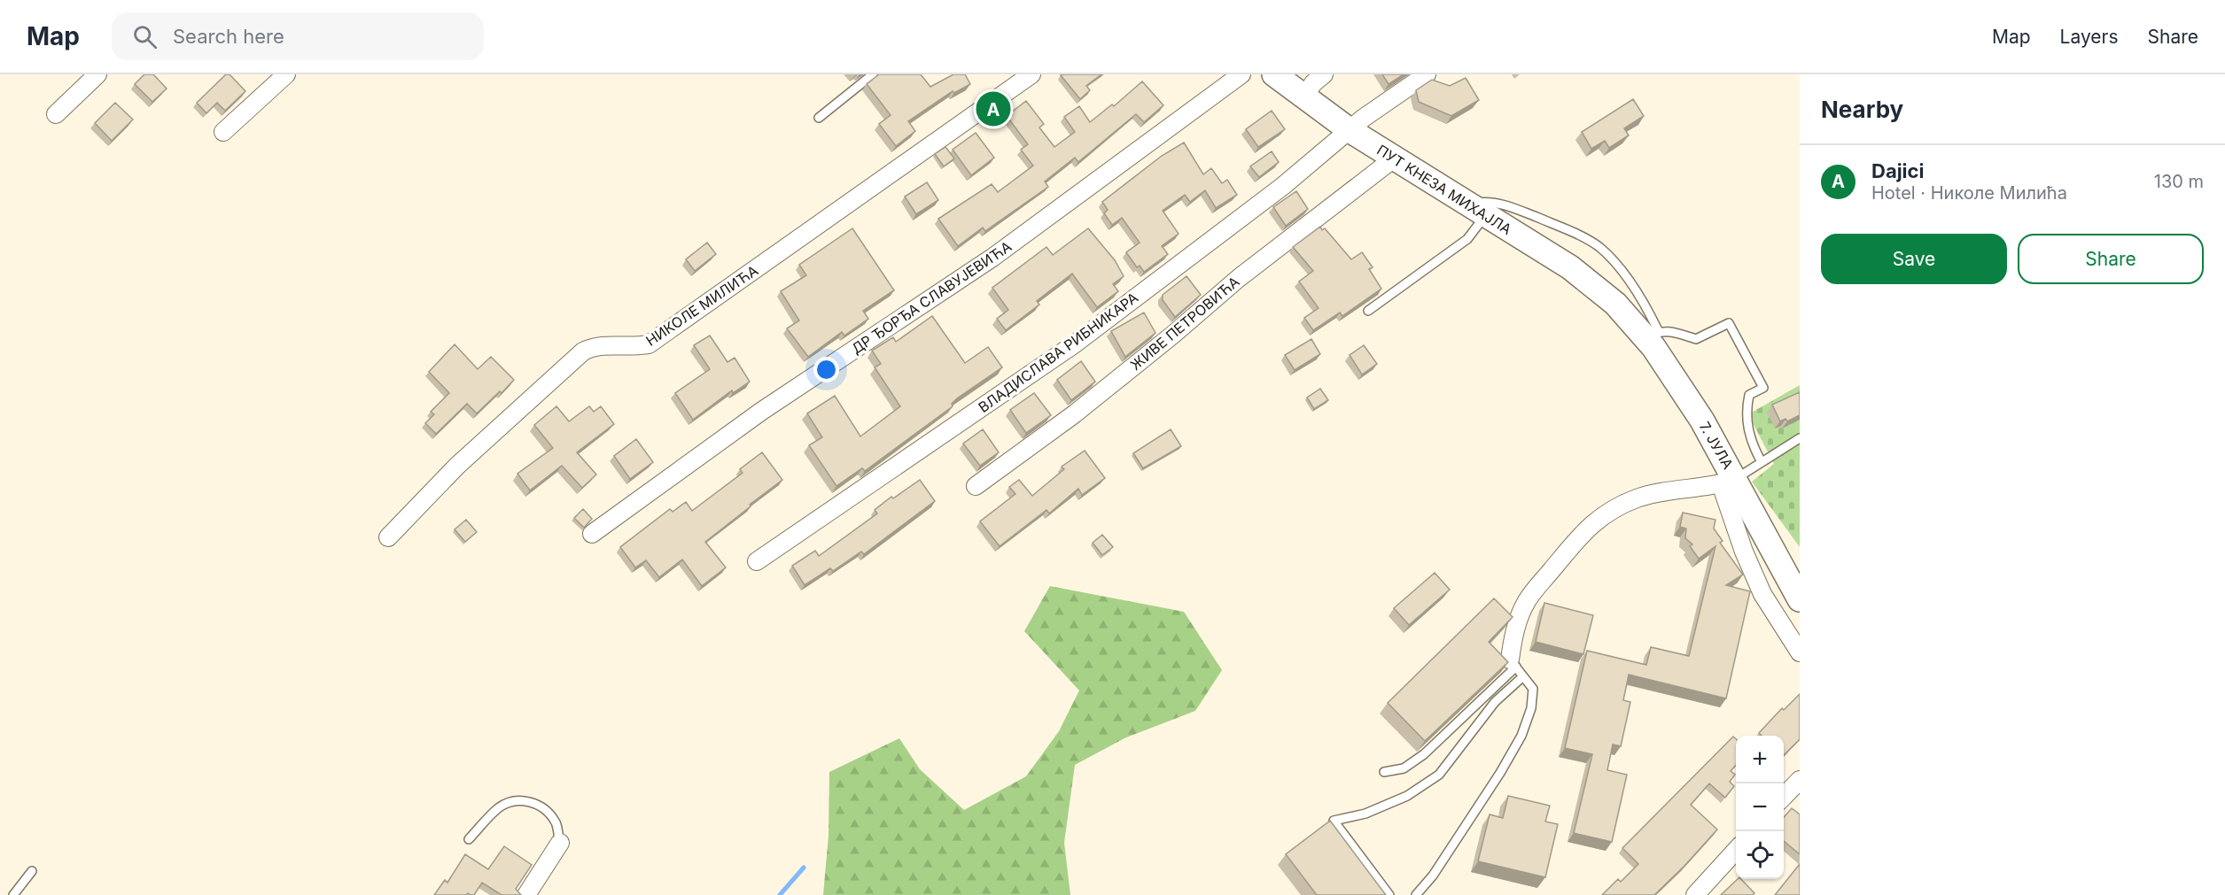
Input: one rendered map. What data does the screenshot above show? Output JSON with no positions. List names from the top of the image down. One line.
{"streets":{"main road":["ПУТ КНЕЗА МИХАЈЛА","7. ЈУЛА"],"street":["ДР ЂОРЂА СЛАВУЈЕВИЋА","НИКОЛЕ МИЛИЋА","ЖИВЕ ПЕТРОВИЋА","ВЛАДИСЛАВА РИБНИКАРА"]},"crossings":[["ПУТ КНЕЗА МИХАЈЛА","ЖИВЕ ПЕТРОВИЋА"],["ПУТ КНЕЗА МИХАЈЛА","ВЛАДИСЛАВА РИБНИКАРА"],["ПУТ КНЕЗА МИХАЈЛА","7. ЈУЛА"]],"page":{"header":"Map","search":"Search here","nav":["Map","Layers","Share"],"heading":"Nearby","pins":"A","list":[{"mark":"A","name":"Dajici","note":"Hotel · Николе Милића","value":"130 m"}],"buttons":["Save","Share"],"map_buttons":["+","−"]}}
